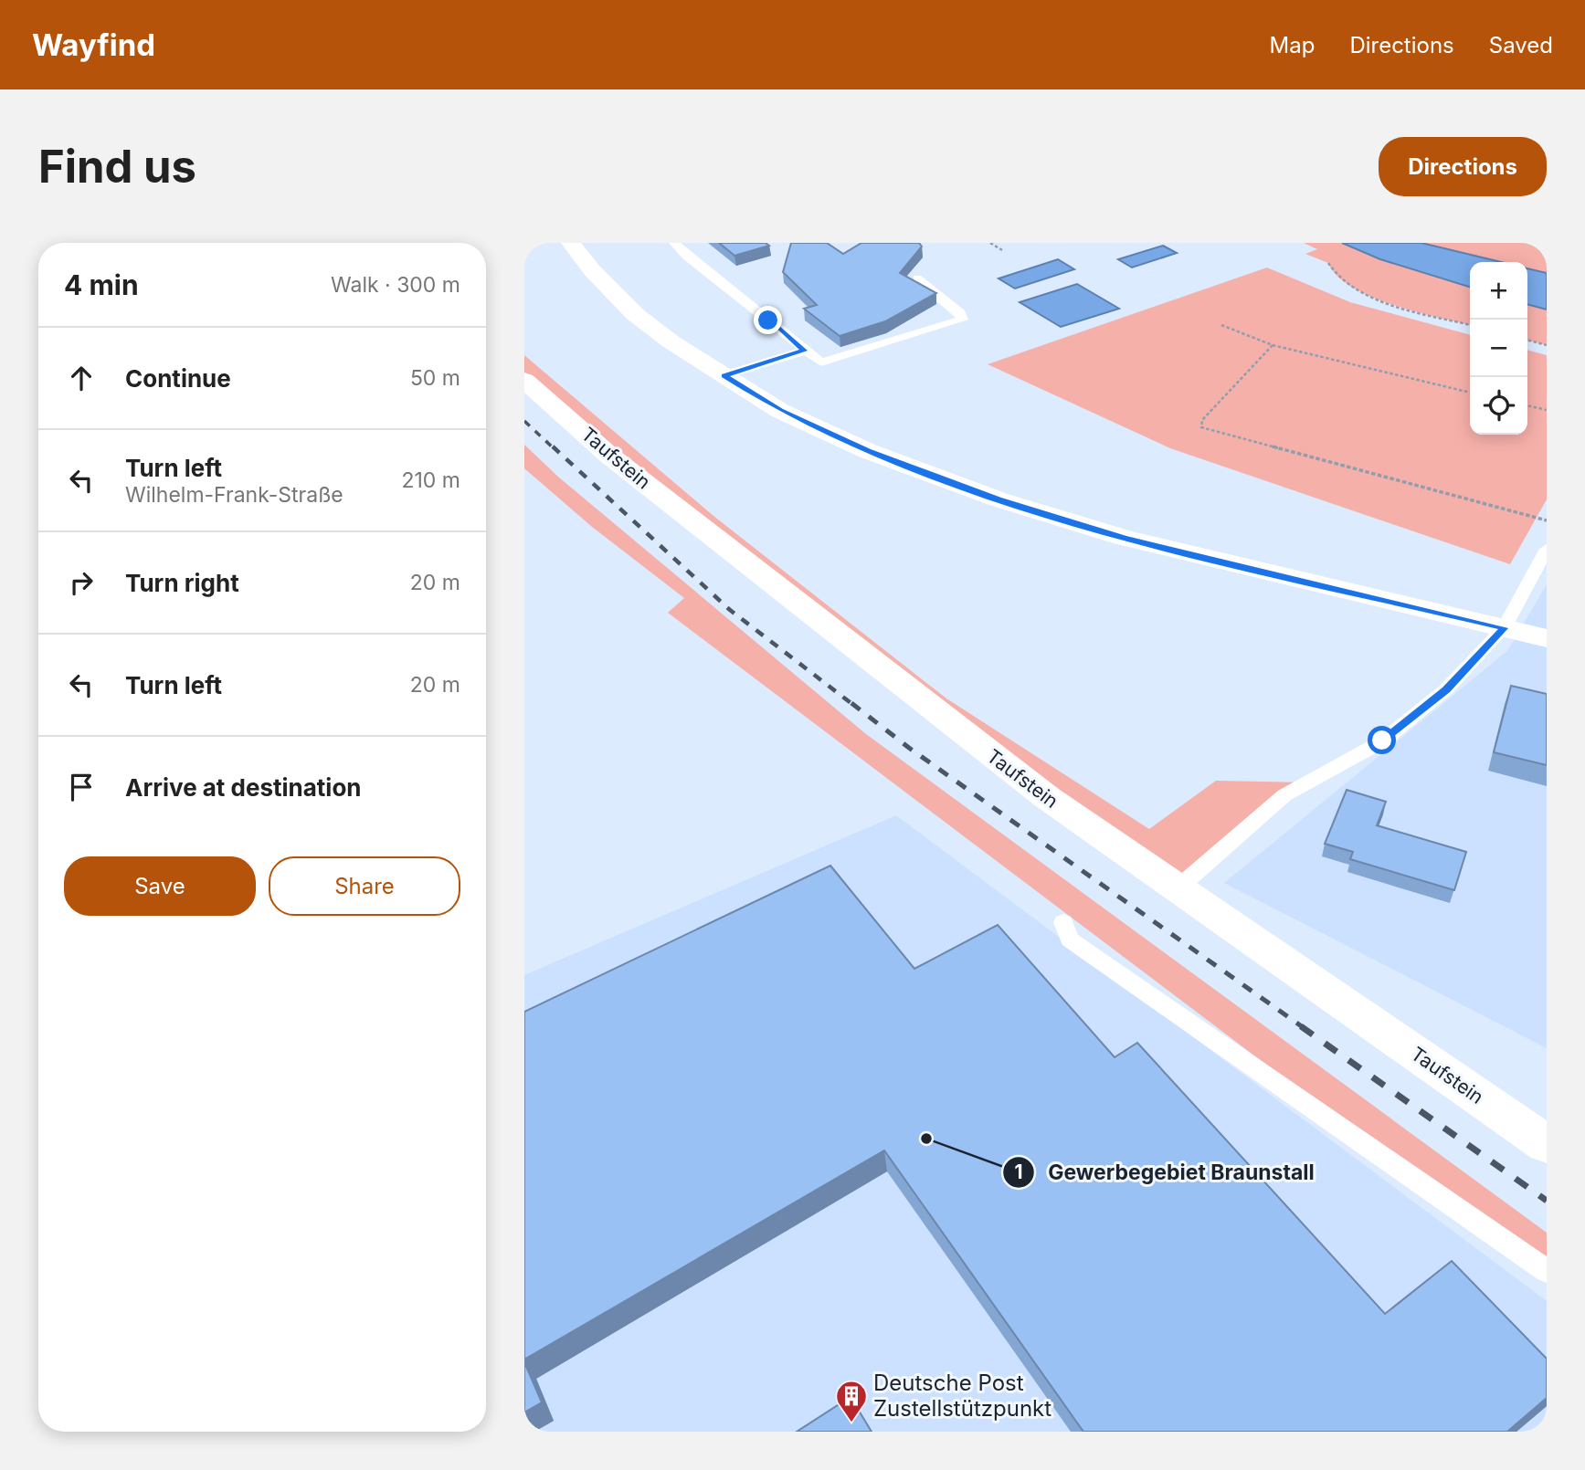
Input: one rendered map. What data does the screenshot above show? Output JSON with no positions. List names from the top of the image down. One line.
{"streets":{"street":["Taufstein"]},"places":{"other":["Gewerbegebiet Braunstall"],"building":["Deutsche Post Zustellstützpunkt"]},"page":{"header":"Wayfind","nav":["Map","Directions","Saved"],"buttons":["Directions",["Save","Share"]],"title":"Find us","heading":["4 min","Walk · 300 m"],"map_buttons":["+","−"],"list":[["Continue","50 m"],["Turn left","Wilhelm-Frank-Straße","210 m"],["Turn right","20 m"],["Turn left","20 m"],"Arrive at destination"]}}
